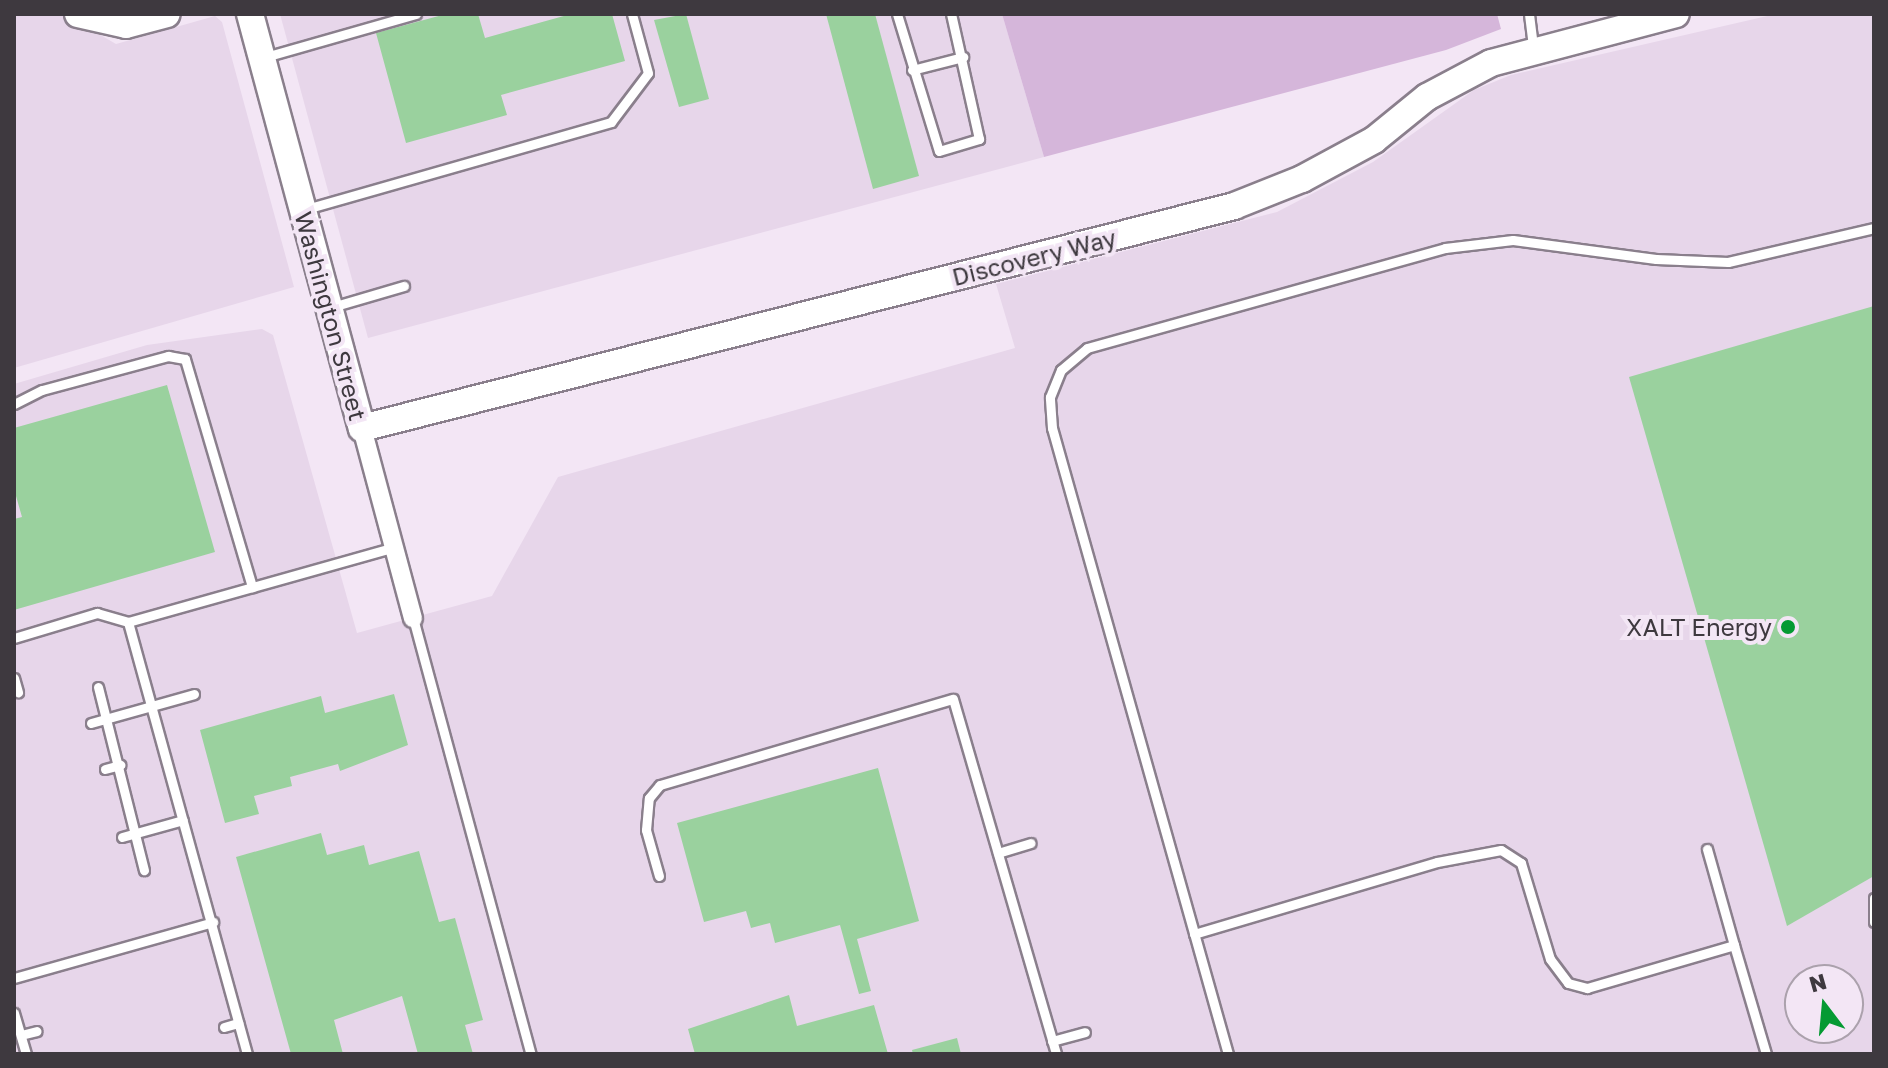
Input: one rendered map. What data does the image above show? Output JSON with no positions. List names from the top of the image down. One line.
{"streets":{"street":["Discovery Way","Washington Street"]},"crossings":[["Discovery Way","Washington Street"]],"places":["XALT Energy"],"north":"top"}
